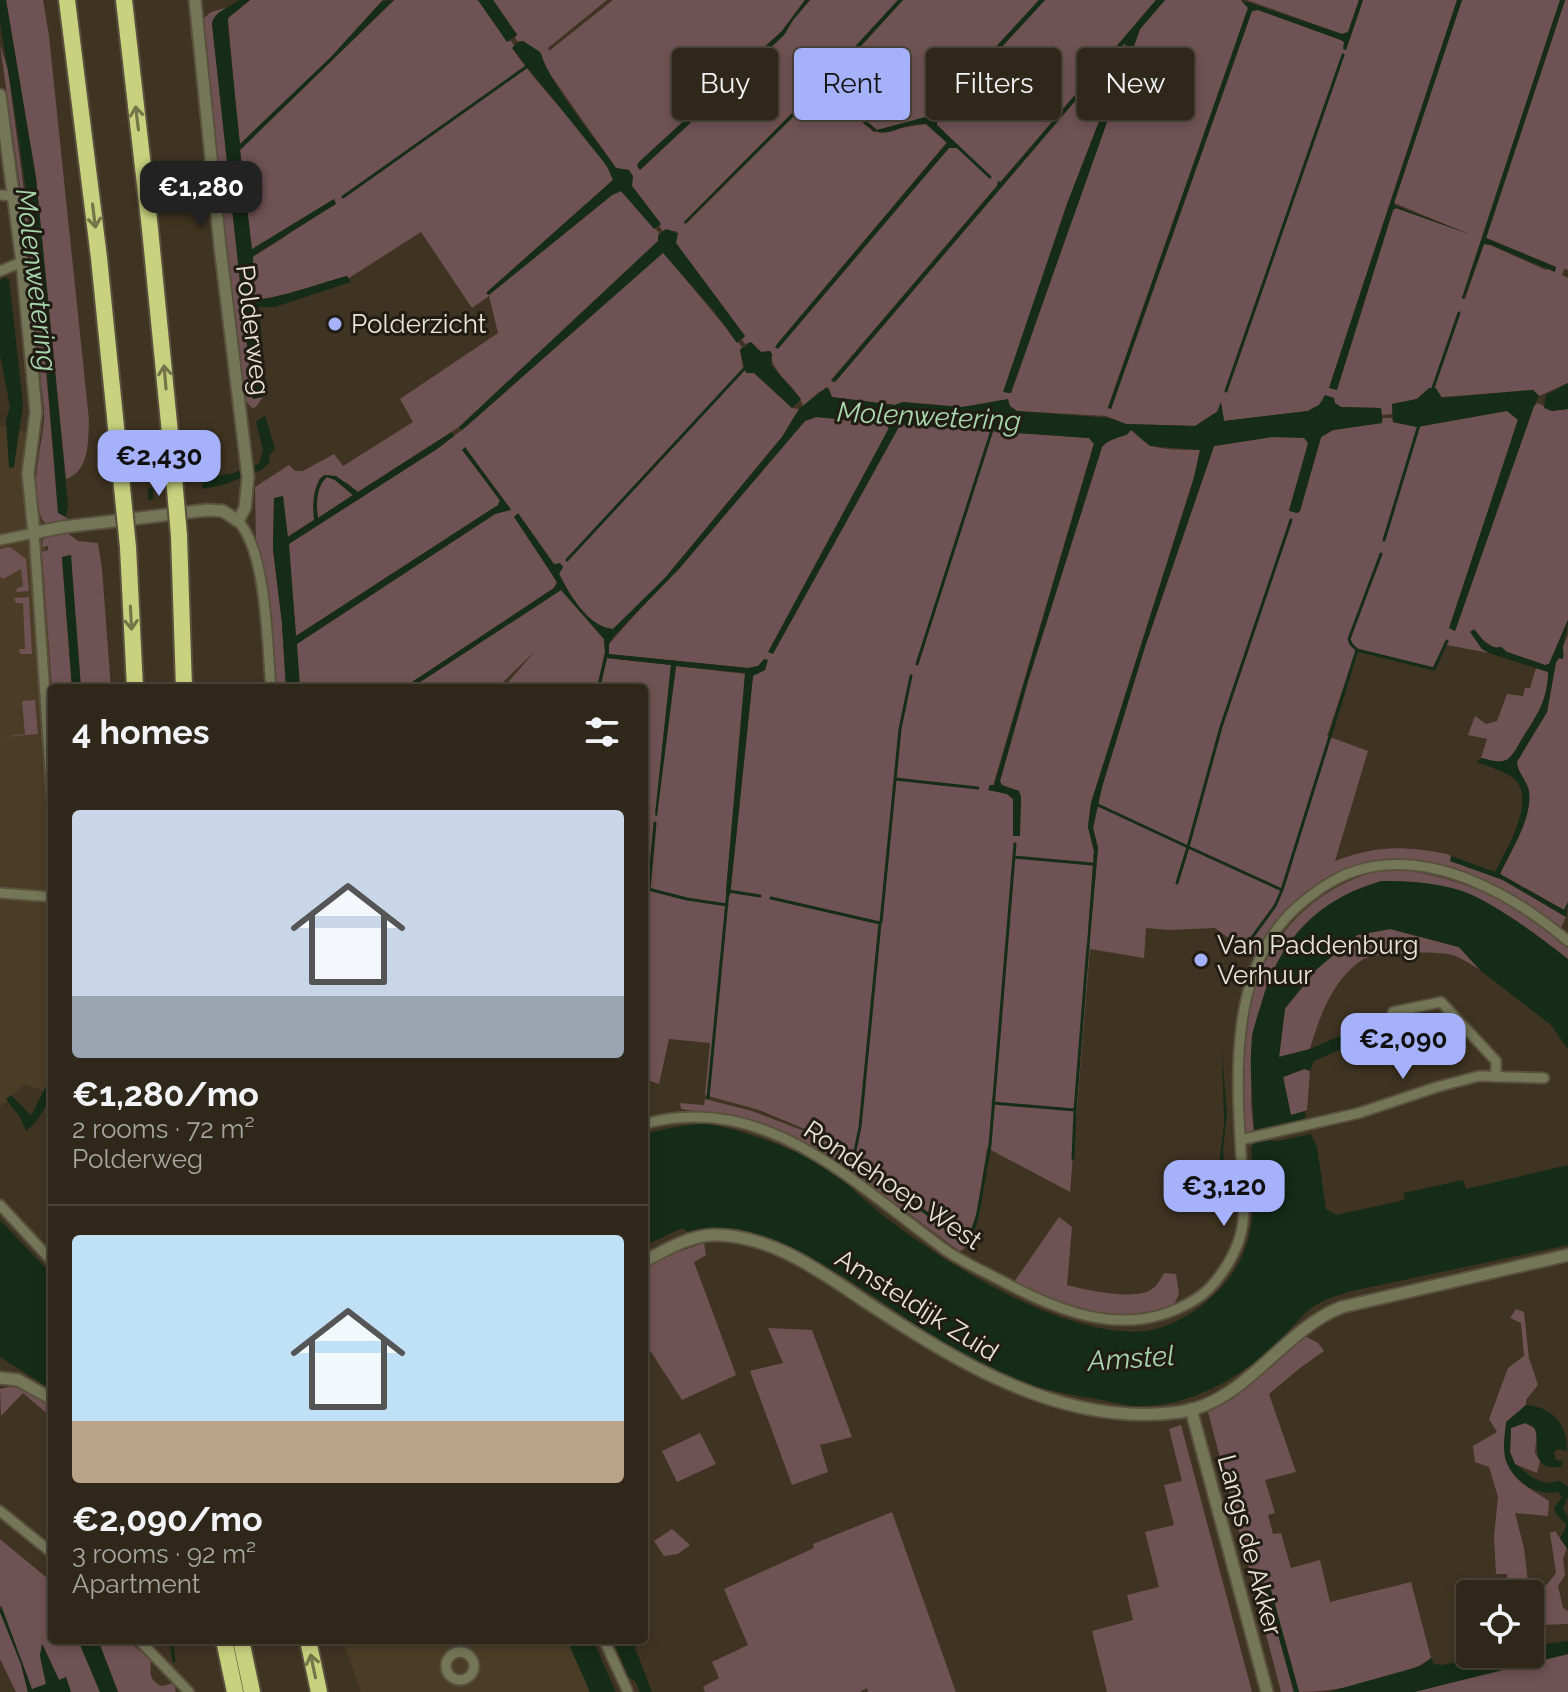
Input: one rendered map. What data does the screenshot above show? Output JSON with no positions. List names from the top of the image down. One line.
{"streets":{"street":["Polderweg","Rondehoep West","Amsteldijk Zuid","Langs de Akker"]},"crossings":[["Amsteldijk Zuid","Langs de Akker"]],"water":["Molenwetering","Amstel"],"places":["Polderzicht","Van Paddenburg Verhuur"],"page":{"chip":["Buy","Rent","Filters","New"],"price":["€1,280","€2,430","€2,090","€3,120"],"heading":"4 homes","list":[{"name":"€1,280/mo","note":"2 rooms · 72 m² · Polderweg"},{"name":"€2,090/mo","note":"3 rooms · 92 m² · Apartment"}]}}
